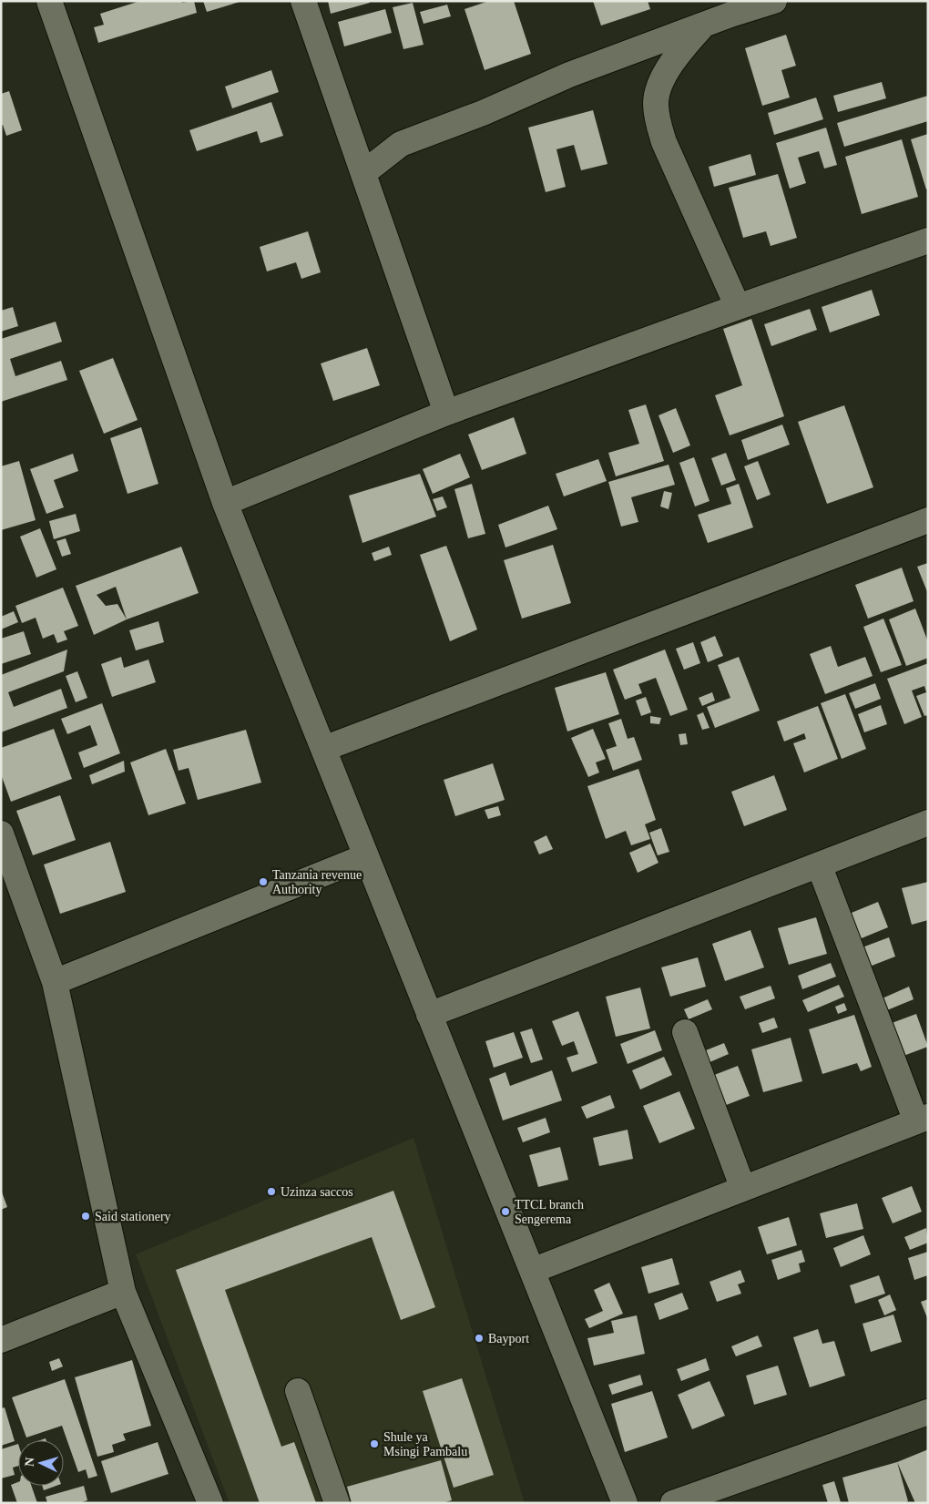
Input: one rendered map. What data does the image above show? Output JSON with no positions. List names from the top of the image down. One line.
{"places":["Tanzania revenue Authority","Uzinza saccos","TTCL branch Sengerema","Said stationery","Bayport","Shule ya Msingi Pambalu"],"north":"left"}
